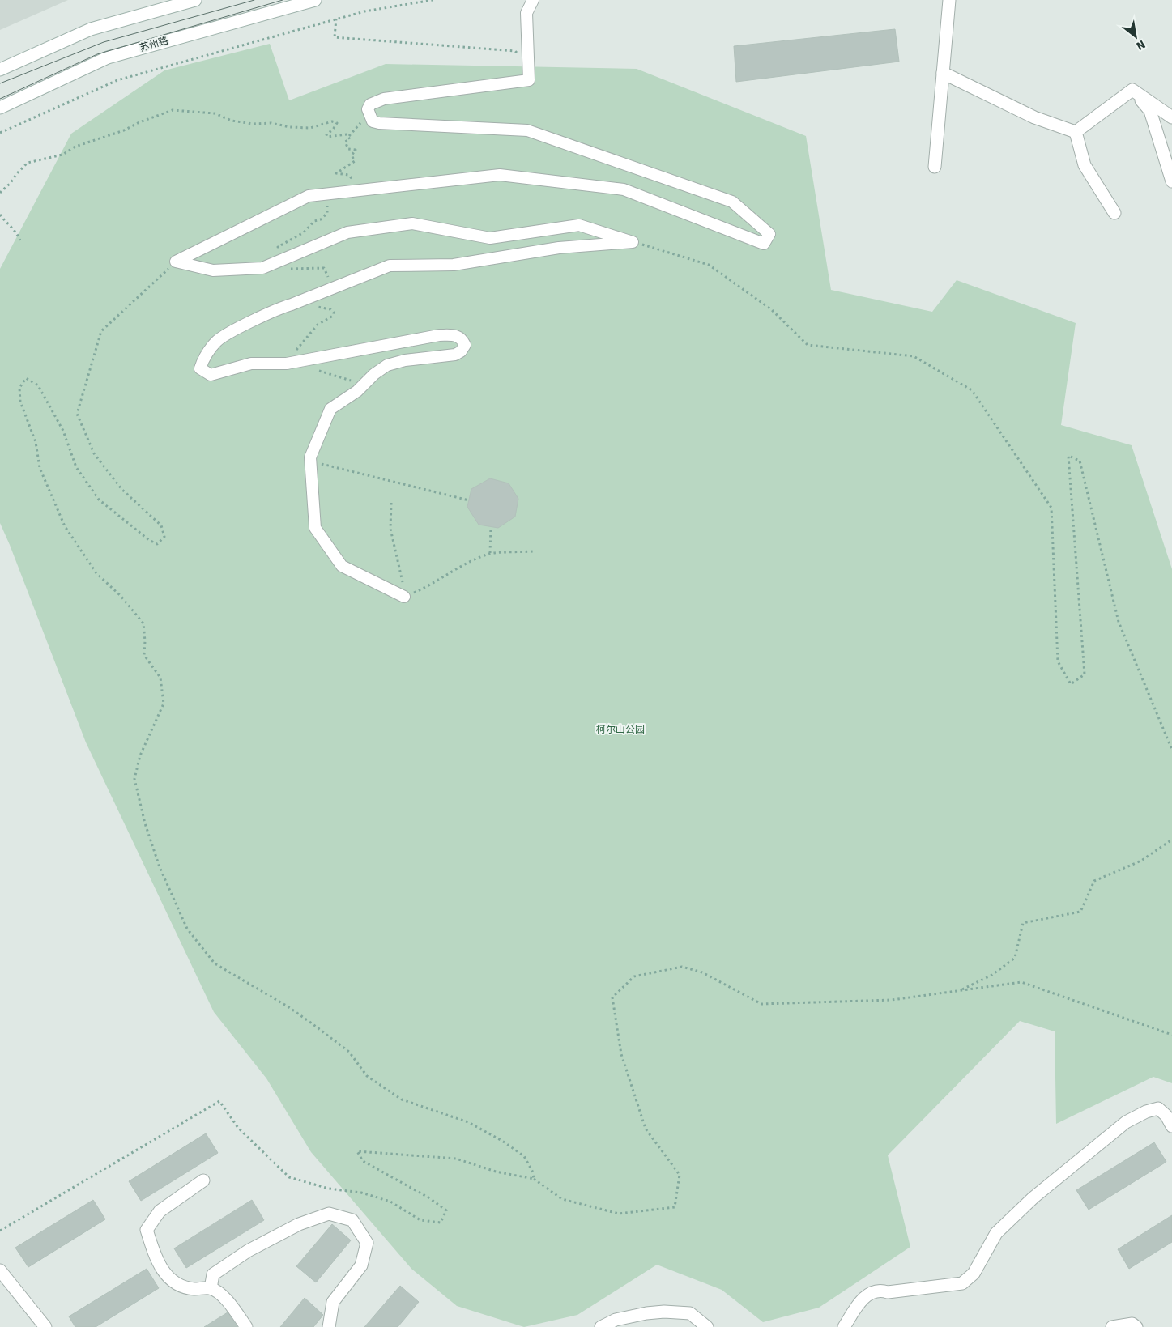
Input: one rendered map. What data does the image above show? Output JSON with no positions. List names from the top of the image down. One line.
{"streets":{"street":["苏州路"]},"parks":["柯尔山公园"],"north":"bottom right"}
